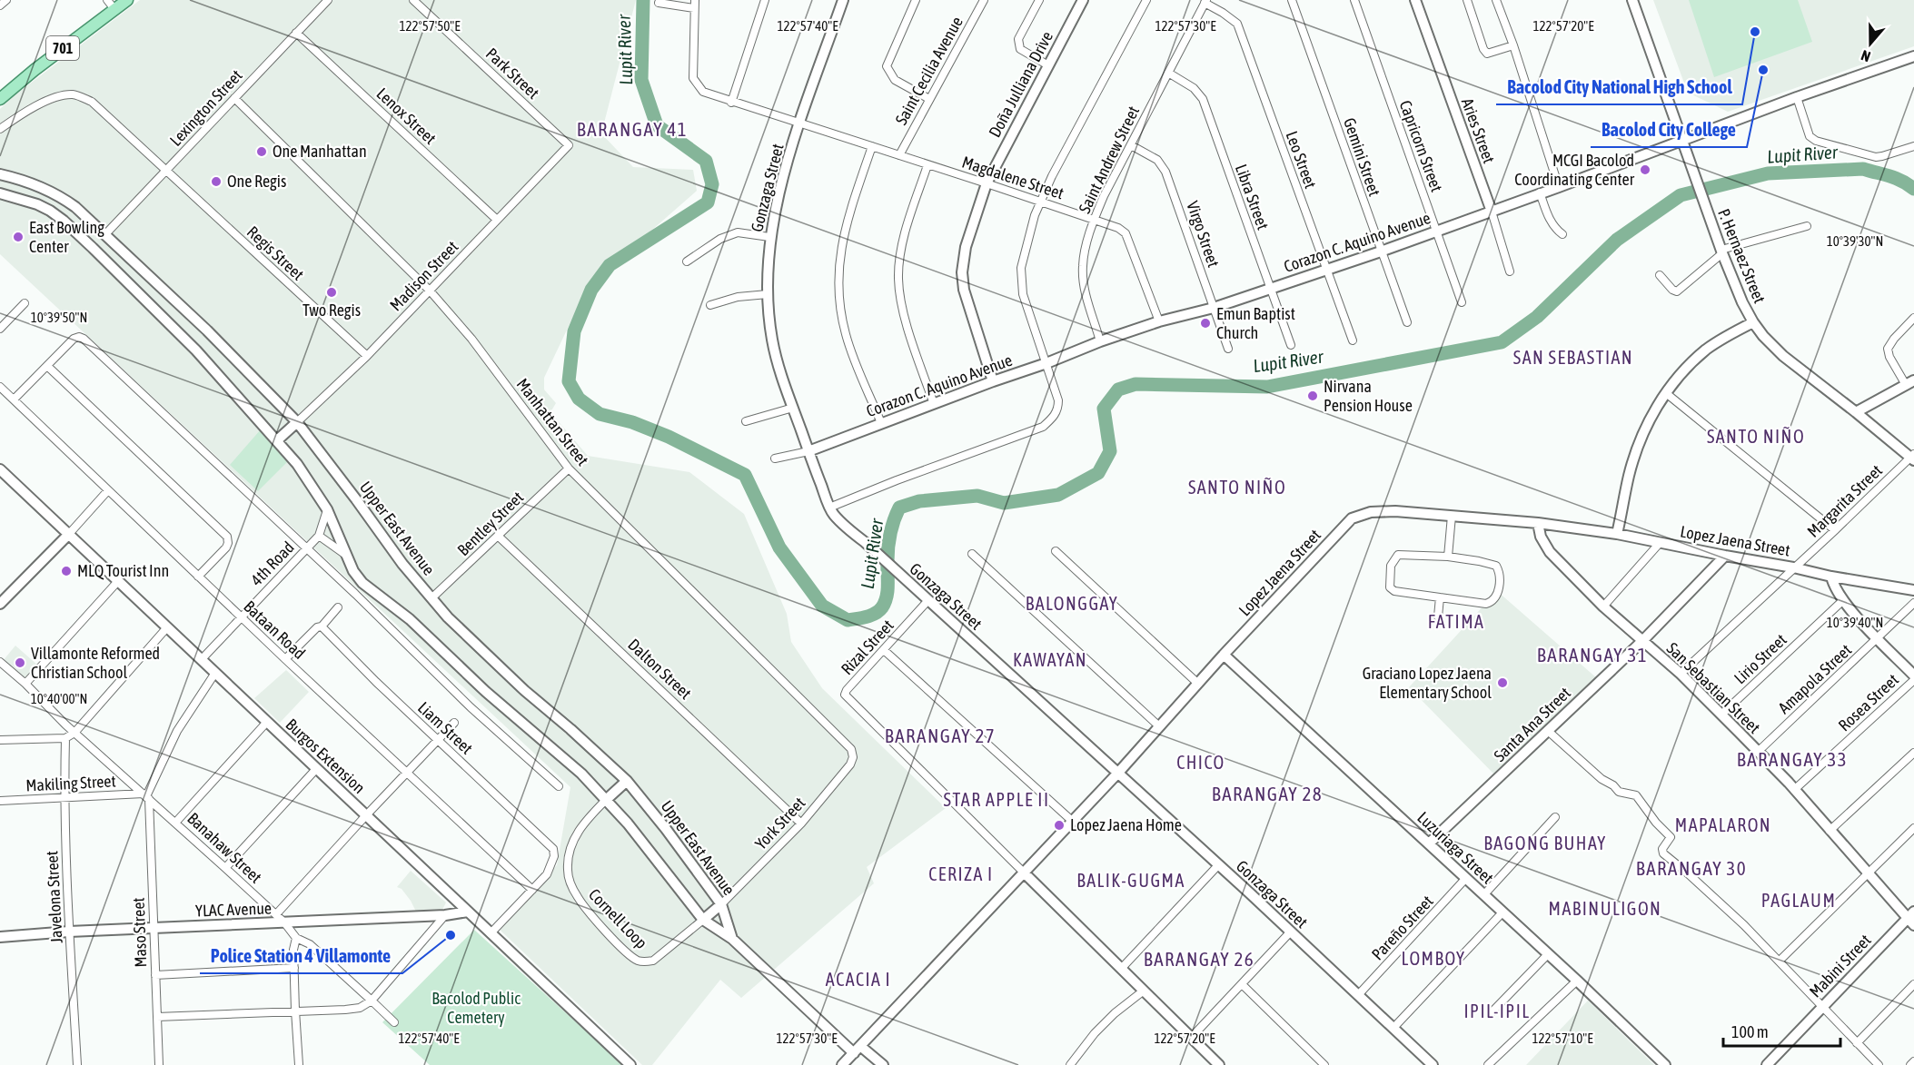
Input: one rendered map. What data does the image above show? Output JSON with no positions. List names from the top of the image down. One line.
{"streets":{"main road":["701"],"street":["Saint Cecilia Avenue","Park Street","Doña Julliana Drive","Lexington Street","Lenox Street","Aries Street","Capricorn Street","Gemini Street","Saint Andrew Street","Leo Street","Magdalene Street","Gonzaga Street","Libra Street","Virgo Street","Corazon C. Aquino Avenue","Regis Street","P. Hernaez Street","Madison Street","Manhattan Street","Margarita Street","Bentley Street","Upper East Avenue","Lopez Jaena Street","4th Road","Bataan Road","Rizal Street","Lirio Street","Dalton Street","Amapola Street","San Sebastian Street","Rosea Street","Santa Ana Street","Liam Street","Burgos Extension","Makiling Street","York Street","Banahaw Street","Luzuriaga Street","Javelona Street","YLAC Avenue","Cornell Loop","Pareño Street","Maso Street","Mabini Street"]},"crossings":[["Saint Cecilia Avenue","Magdalene Street"],["Park Street","Madison Street"],["Doña Julliana Drive","Magdalene Street"],["Doña Julliana Drive","Corazon C. Aquino Avenue"],["Lexington Street","Lenox Street"],["Lexington Street","Regis Street"],["Lexington Street","Manhattan Street"],["Lexington Street","Upper East Avenue"],["Lenox Street","Madison Street"],["Aries Street","Corazon C. Aquino Avenue"],["Capricorn Street","Corazon C. Aquino Avenue"],["Gemini Street","Corazon C. Aquino Avenue"],["Saint Andrew Street","Leo Street"],["Saint Andrew Street","Magdalene Street"],["Saint Andrew Street","Libra Street"],["Saint Andrew Street","Virgo Street"],["Saint Andrew Street","Corazon C. Aquino Avenue"],["Leo Street","Corazon C. Aquino Avenue"],["Magdalene Street","Gonzaga Street"],["Magdalene Street","Corazon C. Aquino Avenue"],["Gonzaga Street","Corazon C. Aquino Avenue"],["Gonzaga Street","Lopez Jaena Street"],["Gonzaga Street","Rizal Street"],["Gonzaga Street","Pareño Street"],["Libra Street","Corazon C. Aquino Avenue"],["Virgo Street","Corazon C. Aquino Avenue"],["Corazon C. Aquino Avenue","P. Hernaez Street"],["Regis Street","Madison Street"],["P. Hernaez Street","Margarita Street"],["Madison Street","Manhattan Street"],["Madison Street","Upper East Avenue"],["Manhattan Street","Bentley Street"],["Manhattan Street","York Street"],["Margarita Street","Lopez Jaena Street"],["Margarita Street","San Sebastian Street"],["Bentley Street","Upper East Avenue"],["Bentley Street","Dalton Street"],["Upper East Avenue","Lopez Jaena Street"],["Upper East Avenue","4th Road"],["Upper East Avenue","York Street"],["Upper East Avenue","Cornell Loop"],["Lopez Jaena Street","Rizal Street"],["Lopez Jaena Street","San Sebastian Street"],["Lopez Jaena Street","Santa Ana Street"],["Lopez Jaena Street","Luzuriaga Street"],["4th Road","Bataan Road"],["4th Road","Burgos Extension"],["Bataan Road","Liam Street"],["Lirio Street","San Sebastian Street"],["Dalton Street","York Street"],["Amapola Street","San Sebastian Street"],["San Sebastian Street","Rosea Street"],["San Sebastian Street","Santa Ana Street"],["San Sebastian Street","Mabini Street"],["Santa Ana Street","Luzuriaga Street"],["Burgos Extension","YLAC Avenue"],["Makiling Street","Banahaw Street"],["Makiling Street","Javelona Street"],["Makiling Street","Maso Street"],["Banahaw Street","YLAC Avenue"],["Banahaw Street","Maso Street"],["Luzuriaga Street","Pareño Street"],["Javelona Street","YLAC Avenue"],["YLAC Avenue","Maso Street"]],"districts":["BARANGAY 41","SAN SEBASTIAN","SANTO NIÑO","SANTO NIÑO","BALONGGAY","FATIMA","BARANGAY 31","KAWAYAN","BARANGAY 27","BARANGAY 33","CHICO","BARANGAY 28","STAR APPLE II","MAPALARON","BAGONG BUHAY","BARANGAY 30","CERIZA I","BALIK-GUGMA","PAGLAUM","MABINULIGON","LOMBOY","BARANGAY 26","ACACIA I","IPIL-IPIL"],"water":["Lupit River"],"parks":["Bacolod Public Cemetery"],"places":["Bacolod City National High School","Bacolod City College","One Manhattan","MCGI Bacolod Coordinating Center","One Regis","East Bowling Center","Two Regis","Emun Baptist Church","Nirvana Pension House","MLQ Tourist Inn","Villamonte Reformed Christian School","Graciano Lopez Jaena Elementary School","Lopez Jaena Home","Police Station 4 Villamonte"],"scale_bar":"100 m","north":"bottom","coordinates":["122°57'20\"E","122°57'50\"E","122°57'40\"E","122°57'30\"E","10°39'30\"N","10°39'50\"N","10°39'40\"N","10°40'00\"N","122°57'10\"E"]}
